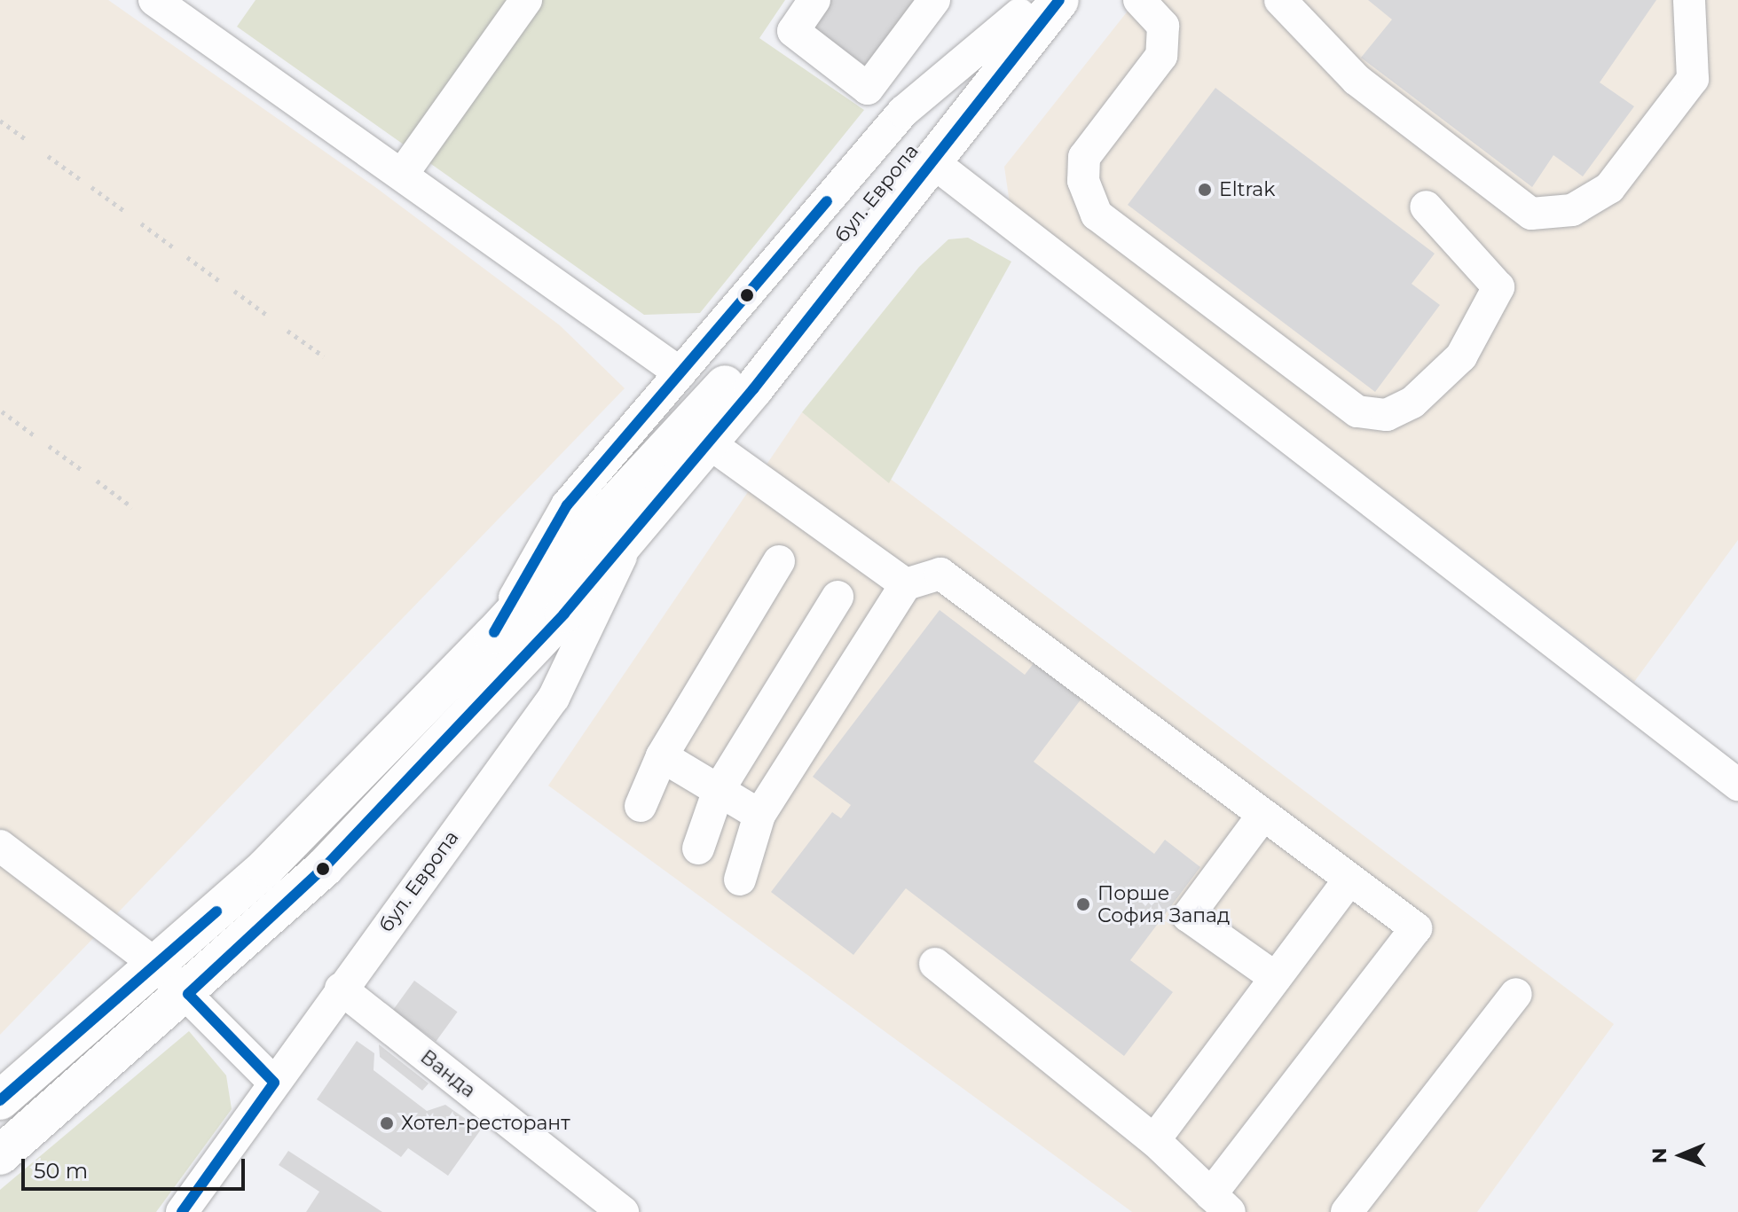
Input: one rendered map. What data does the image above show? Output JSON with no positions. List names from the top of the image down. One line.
{"streets":{"main road":["бул. Европа"],"street":["Ванда"]},"crossings":[["бул. Европа","Ванда"]],"places":["Eltrak","Порше София Запад","Хотел-ресторант"],"scale_bar":"50 m","north":"left"}
